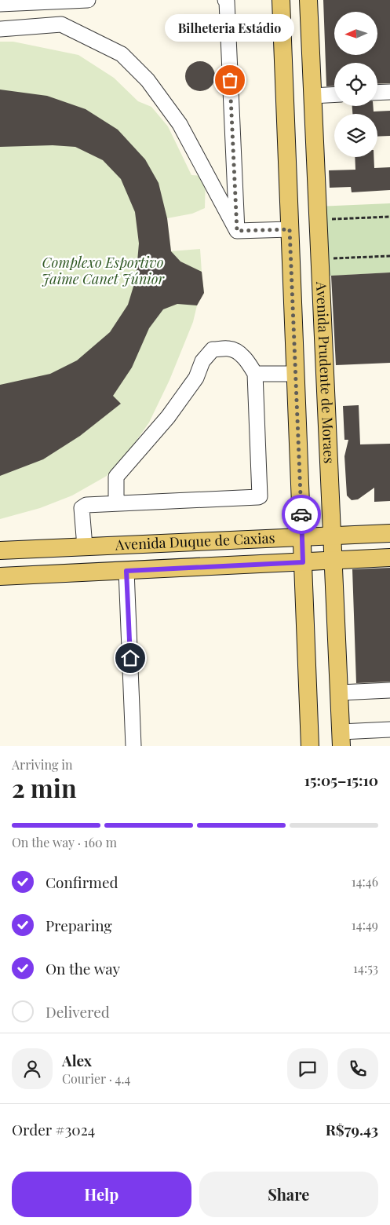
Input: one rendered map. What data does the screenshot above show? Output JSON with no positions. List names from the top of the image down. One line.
{"streets":{"main road":["Avenida Prudente de Moraes","Avenida Duque de Caxias"]},"crossings":[["Avenida Prudente de Moraes","Avenida Duque de Caxias"]],"parks":["Complexo Esportivo Jaime Canet Júnior"],"places":["Bilheteria Estádio"],"north":"left","page":{"bubble":"Bilheteria Estádio","heading":["2 min","Arriving in","15:05–15:10"],"panel":["Alex","Courier · 4.4","Order #3024","R$79.43"],"bar":"On the way · 160 m","list":[["Confirmed","14:46"],["Preparing","14:49"],["On the way","14:53"],"Delivered"],"buttons":["Help","Share"]}}
